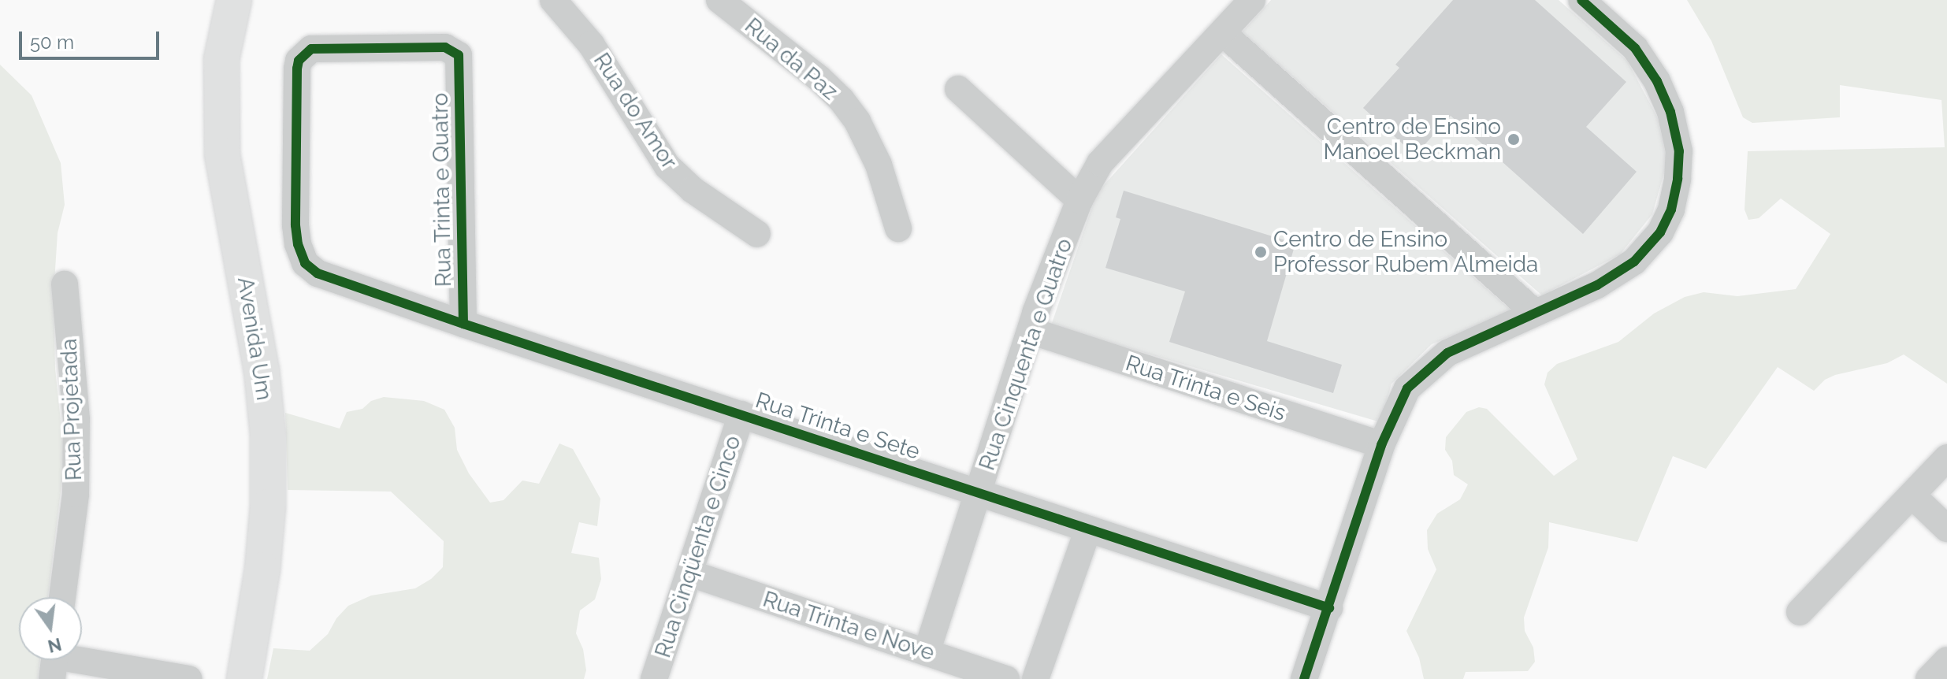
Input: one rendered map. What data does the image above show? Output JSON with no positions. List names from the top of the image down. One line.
{"streets":{"main road":["Avenida Um"],"street":["Rua da Paz","Rua do Amor","Rua Trinta e Quatro","Rua Cinquenta e Quatro","Rua Trinta e Seis","Rua Projetada","Rua Trinta e Sete","Rua Cinqüenta e Cinco","Rua Trinta e Nove"]},"crossings":[["Rua Trinta e Quatro","Rua Trinta e Sete"],["Rua Cinquenta e Quatro","Rua Trinta e Seis"],["Rua Cinquenta e Quatro","Rua Trinta e Sete"],["Rua Cinquenta e Quatro","Rua Trinta e Nove"],["Rua Trinta e Sete","Rua Cinqüenta e Cinco"],["Rua Cinqüenta e Cinco","Rua Trinta e Nove"]],"places":["Centro de Ensino Manoel Beckman","Centro de Ensino Professor Rubem Almeida"],"scale_bar":"50 m","north":"bottom"}
